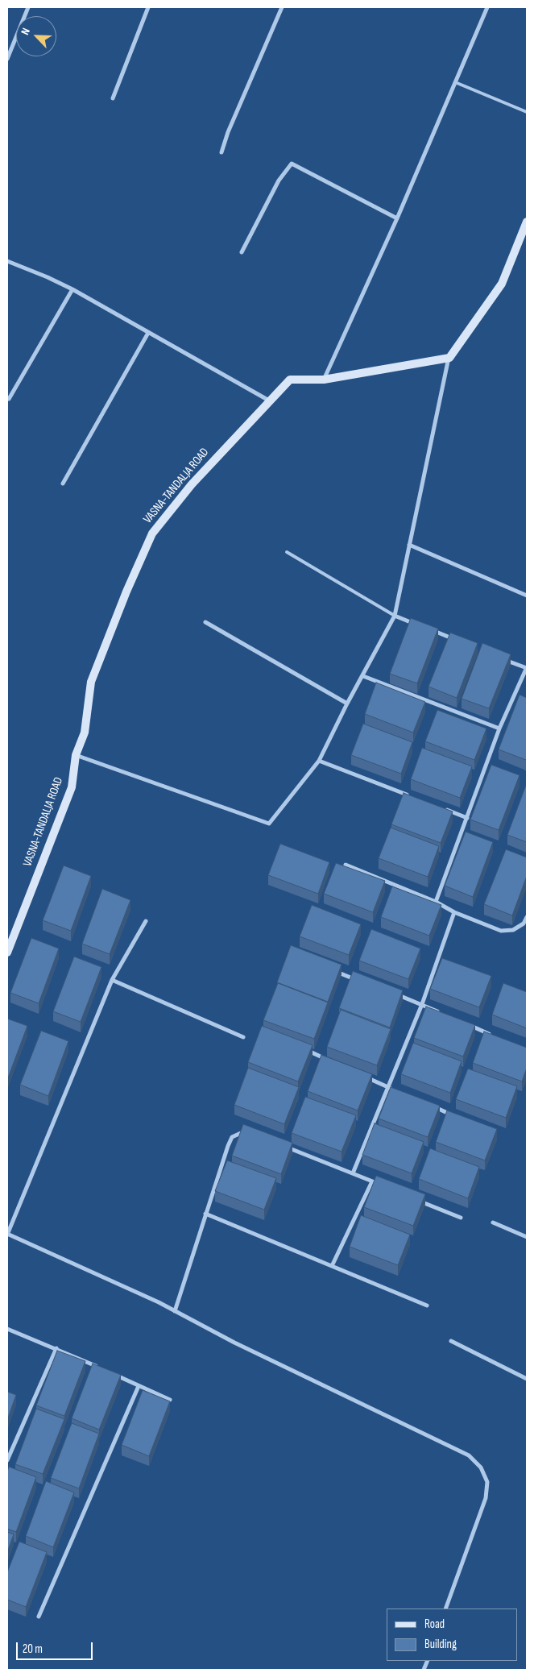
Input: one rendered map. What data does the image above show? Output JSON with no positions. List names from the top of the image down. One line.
{"streets":{"street":["VASNA-TANDALJA ROAD"]},"legend":["Road","Building"],"scale_bar":"20 m","north":"top left"}
